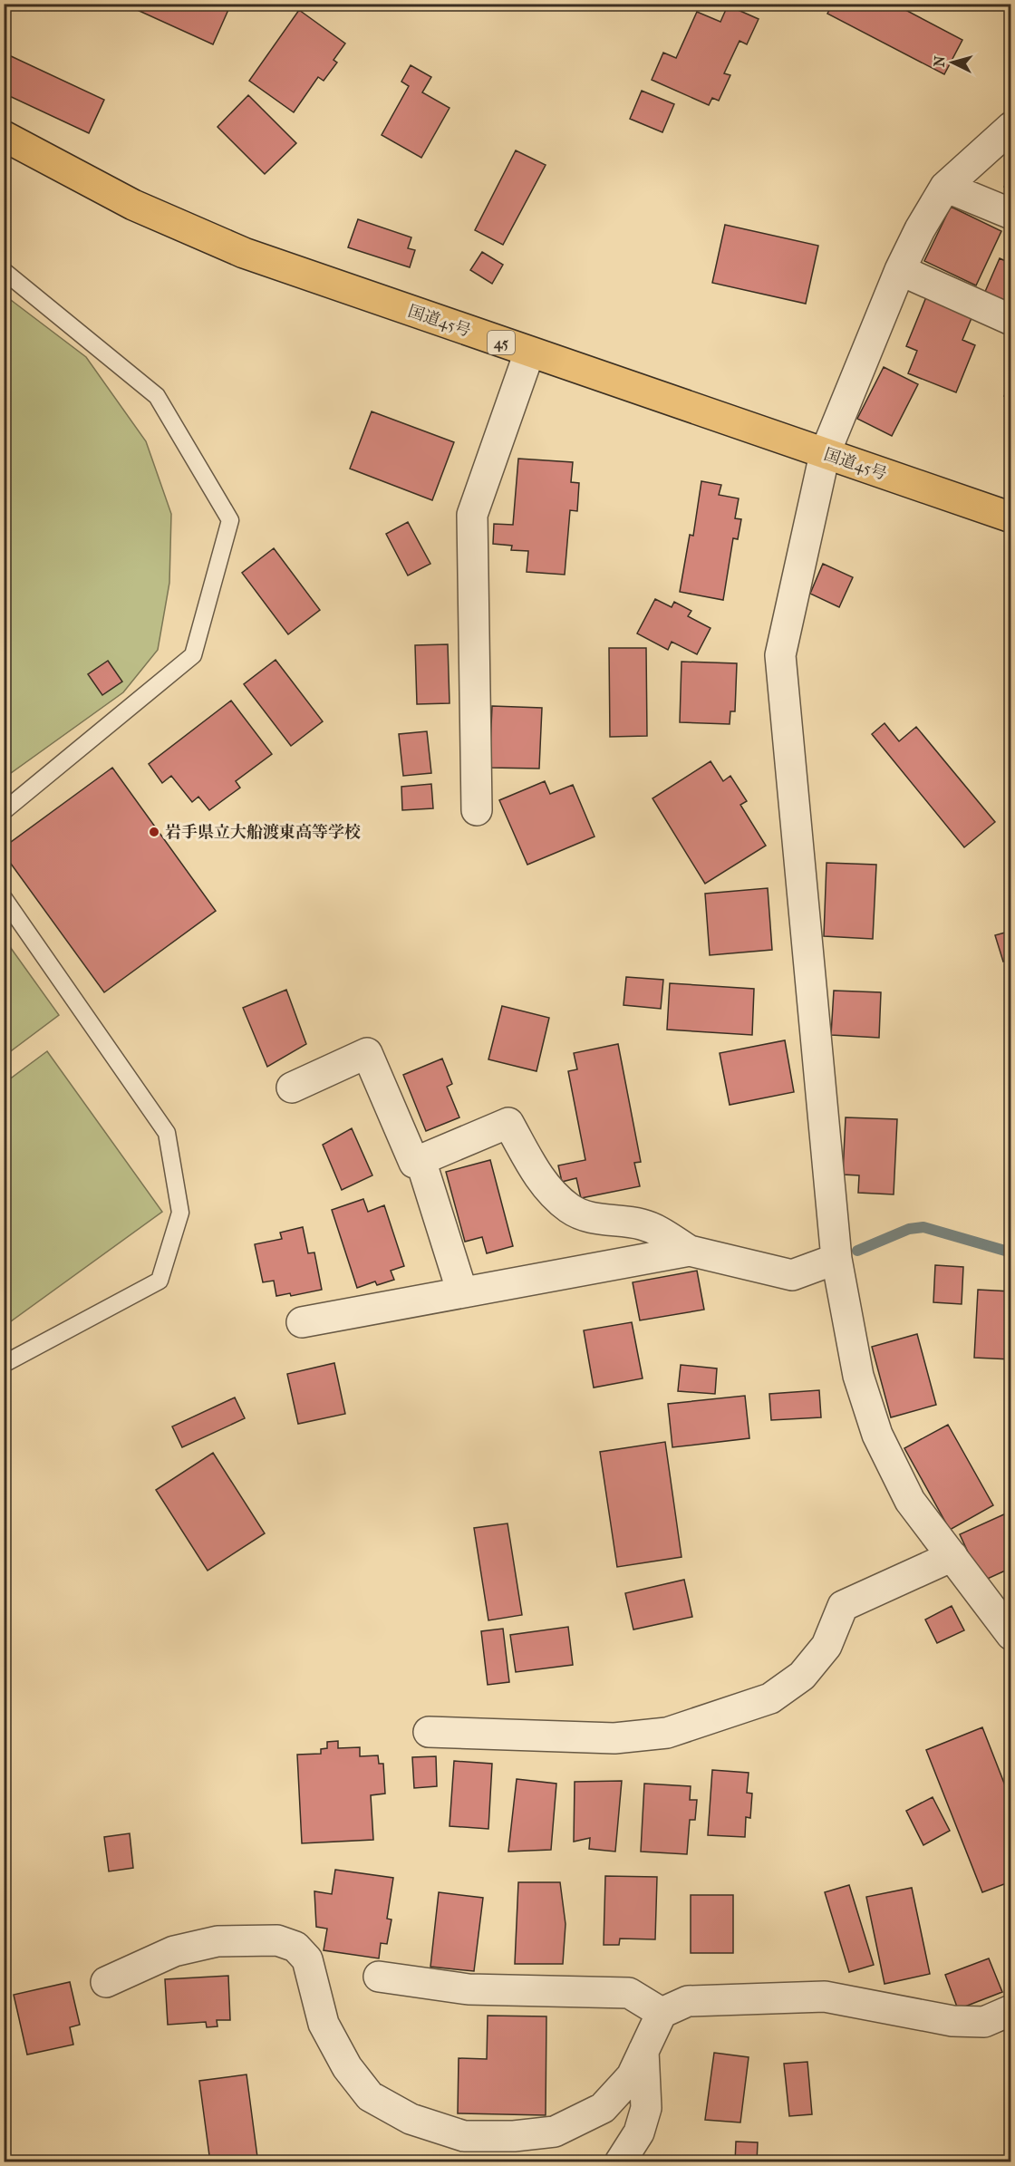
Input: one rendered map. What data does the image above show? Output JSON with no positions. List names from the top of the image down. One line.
{"streets":{"highway":["国道45号","45"]},"places":["岩手県立大船渡東高等学校"],"north":"left"}
